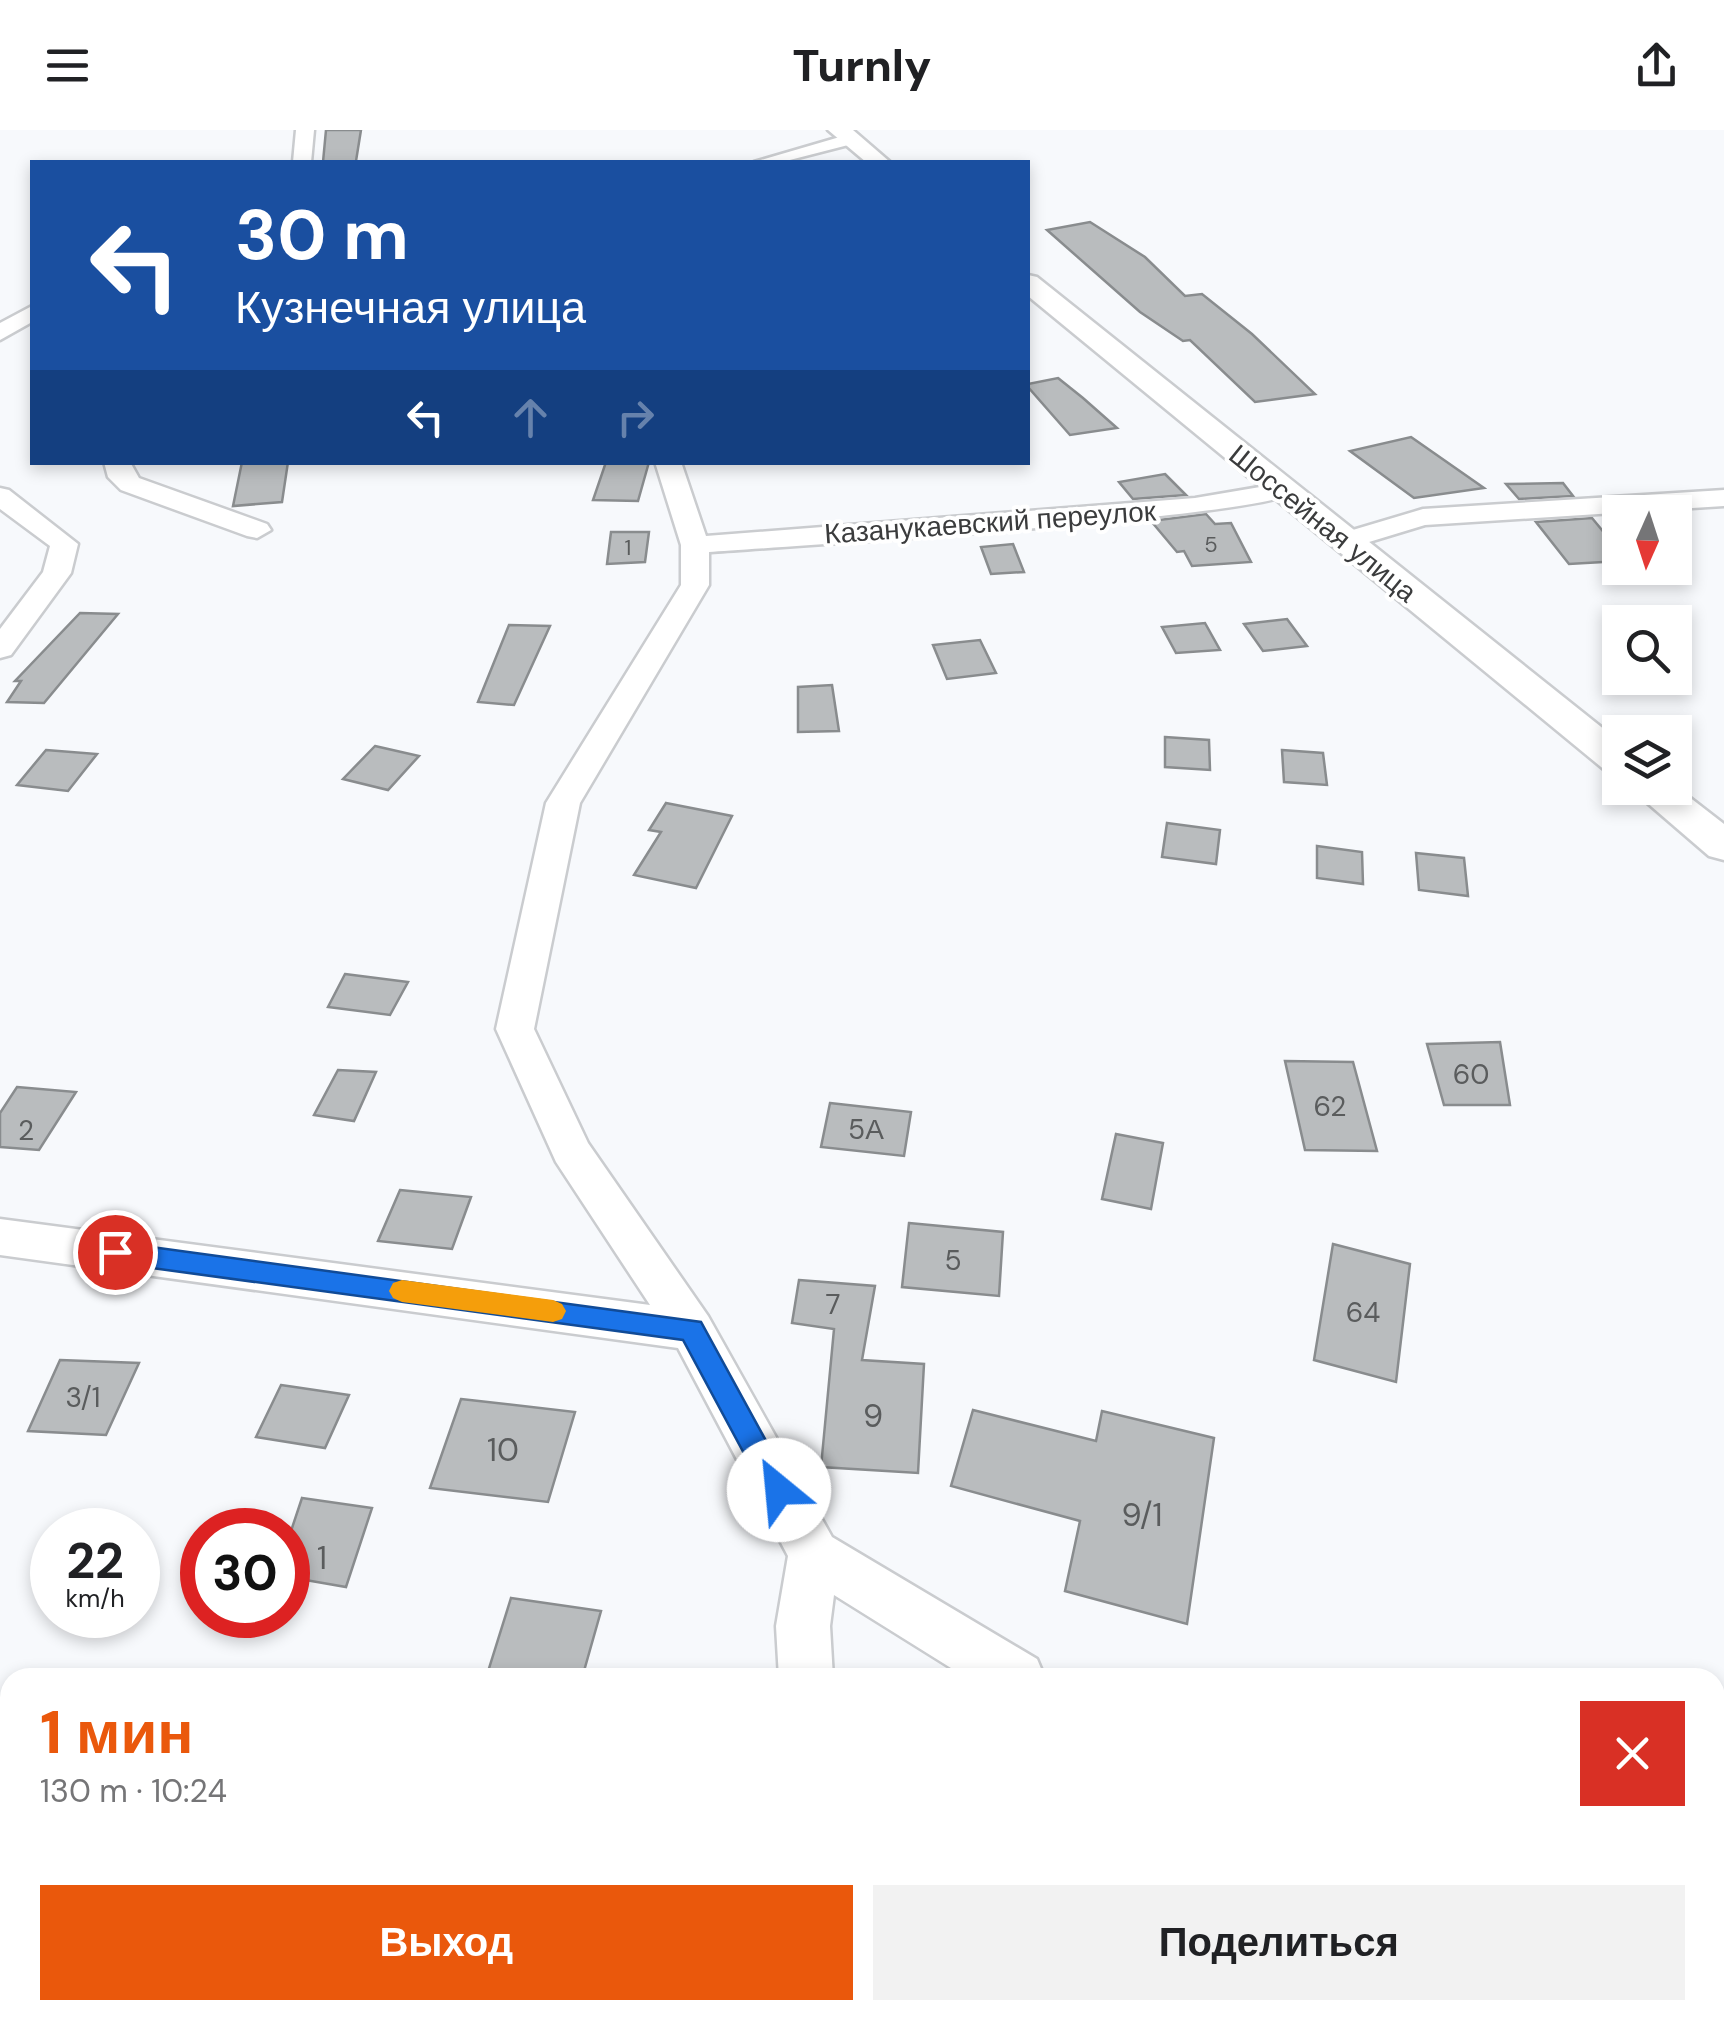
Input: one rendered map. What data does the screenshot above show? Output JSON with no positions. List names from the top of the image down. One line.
{"streets":{"street":["Казанукаевский переулок","Шоссейная улица"]},"crossings":[["Казанукаевский переулок","Шоссейная улица"]],"house_numbers":["5","1","60","62","5А","2","5","7","64","3/1","9","10","9/1","1"],"north":"bottom","page":{"header":"Turnly","turn":["30 m","Кузнечная улица"],"speed":"22 km/h","limit":"30","heading":["1 мин","130 m · 10:24"],"buttons":["Выход","Поделиться"]}}
